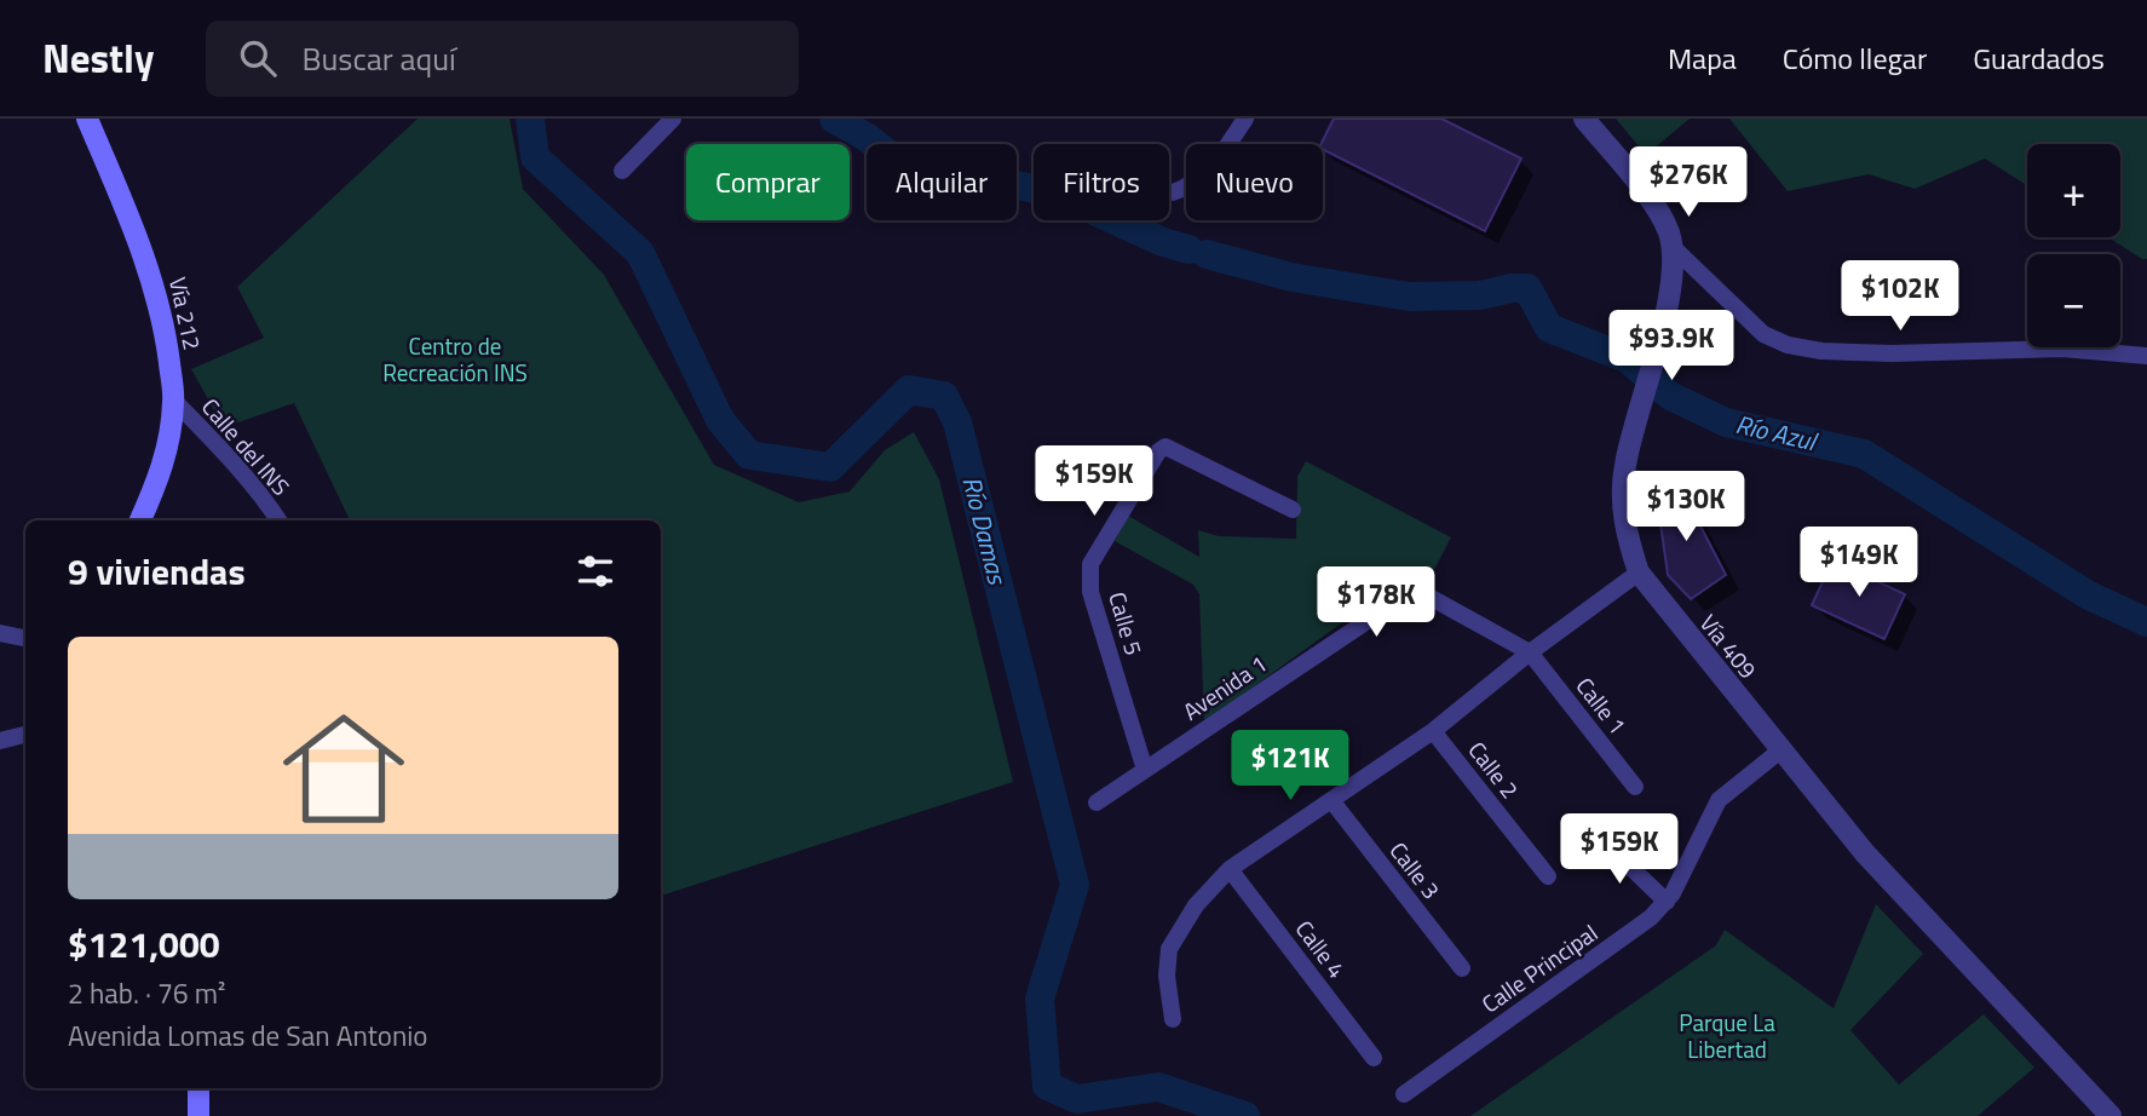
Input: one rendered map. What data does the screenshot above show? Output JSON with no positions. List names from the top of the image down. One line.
{"streets":{"main road":["Vía 212"],"street":["Calle del INS","Calle 5","Vía 409","Avenida 1","Calle 1","Calle 2","Calle 3","Calle 4","Calle Principal"]},"crossings":[["Vía 212","Calle del INS"],["Calle 5","Avenida 1"],["Vía 409","Calle Principal"],["Avenida 1","Calle 1"]],"water":["Río Azul","Río Damas"],"parks":["Centro de Recreación INS","Parque La Libertad"],"page":{"header":"Nestly","search":"Buscar aquí","nav":["Mapa","Cómo llegar","Guardados"],"map_buttons":["+","−"],"chip":["Comprar","Alquilar","Filtros","Nuevo"],"price":["$276K","$102K","$93.9K","$159K","$130K","$149K","$178K","$121K","$159K"],"heading":"9 viviendas","list":[{"name":"$121,000","note":"2 hab. · 76 m² · Avenida Lomas de San Antonio"}]}}
